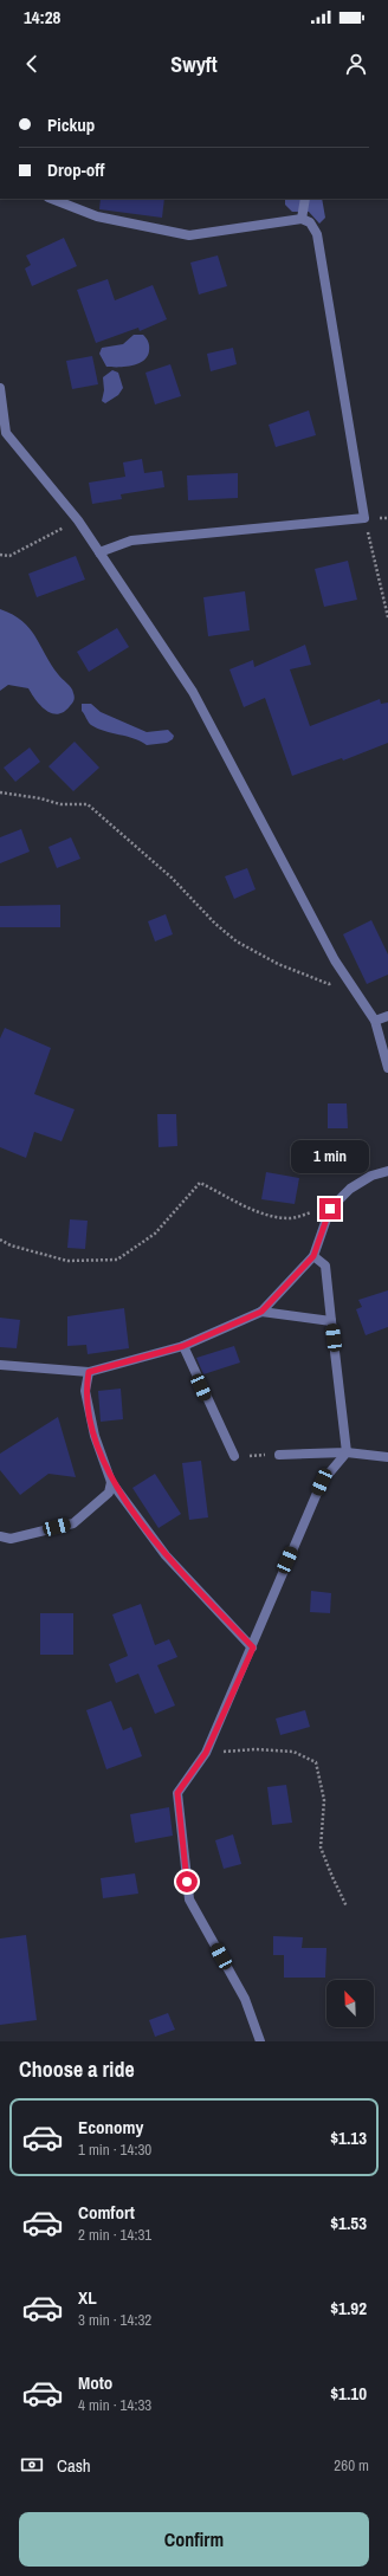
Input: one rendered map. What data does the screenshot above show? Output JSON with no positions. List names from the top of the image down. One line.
{"north":"top left","page":{"status":"14:28","header":"Swyft","banner":["Pickup","Drop-off"],"bubble":"1 min","heading":"Choose a ride","list":[{"name":"Economy","note":"1 min · 14:30","value":"$1.13"},{"name":"Comfort","note":"2 min · 14:31","value":"$1.53"},{"name":"XL","note":"3 min · 14:32","value":"$1.92"},{"name":"Moto","note":"4 min · 14:33","value":"$1.10"}],"pay":["Cash","260 m"],"buttons":"Confirm"}}
